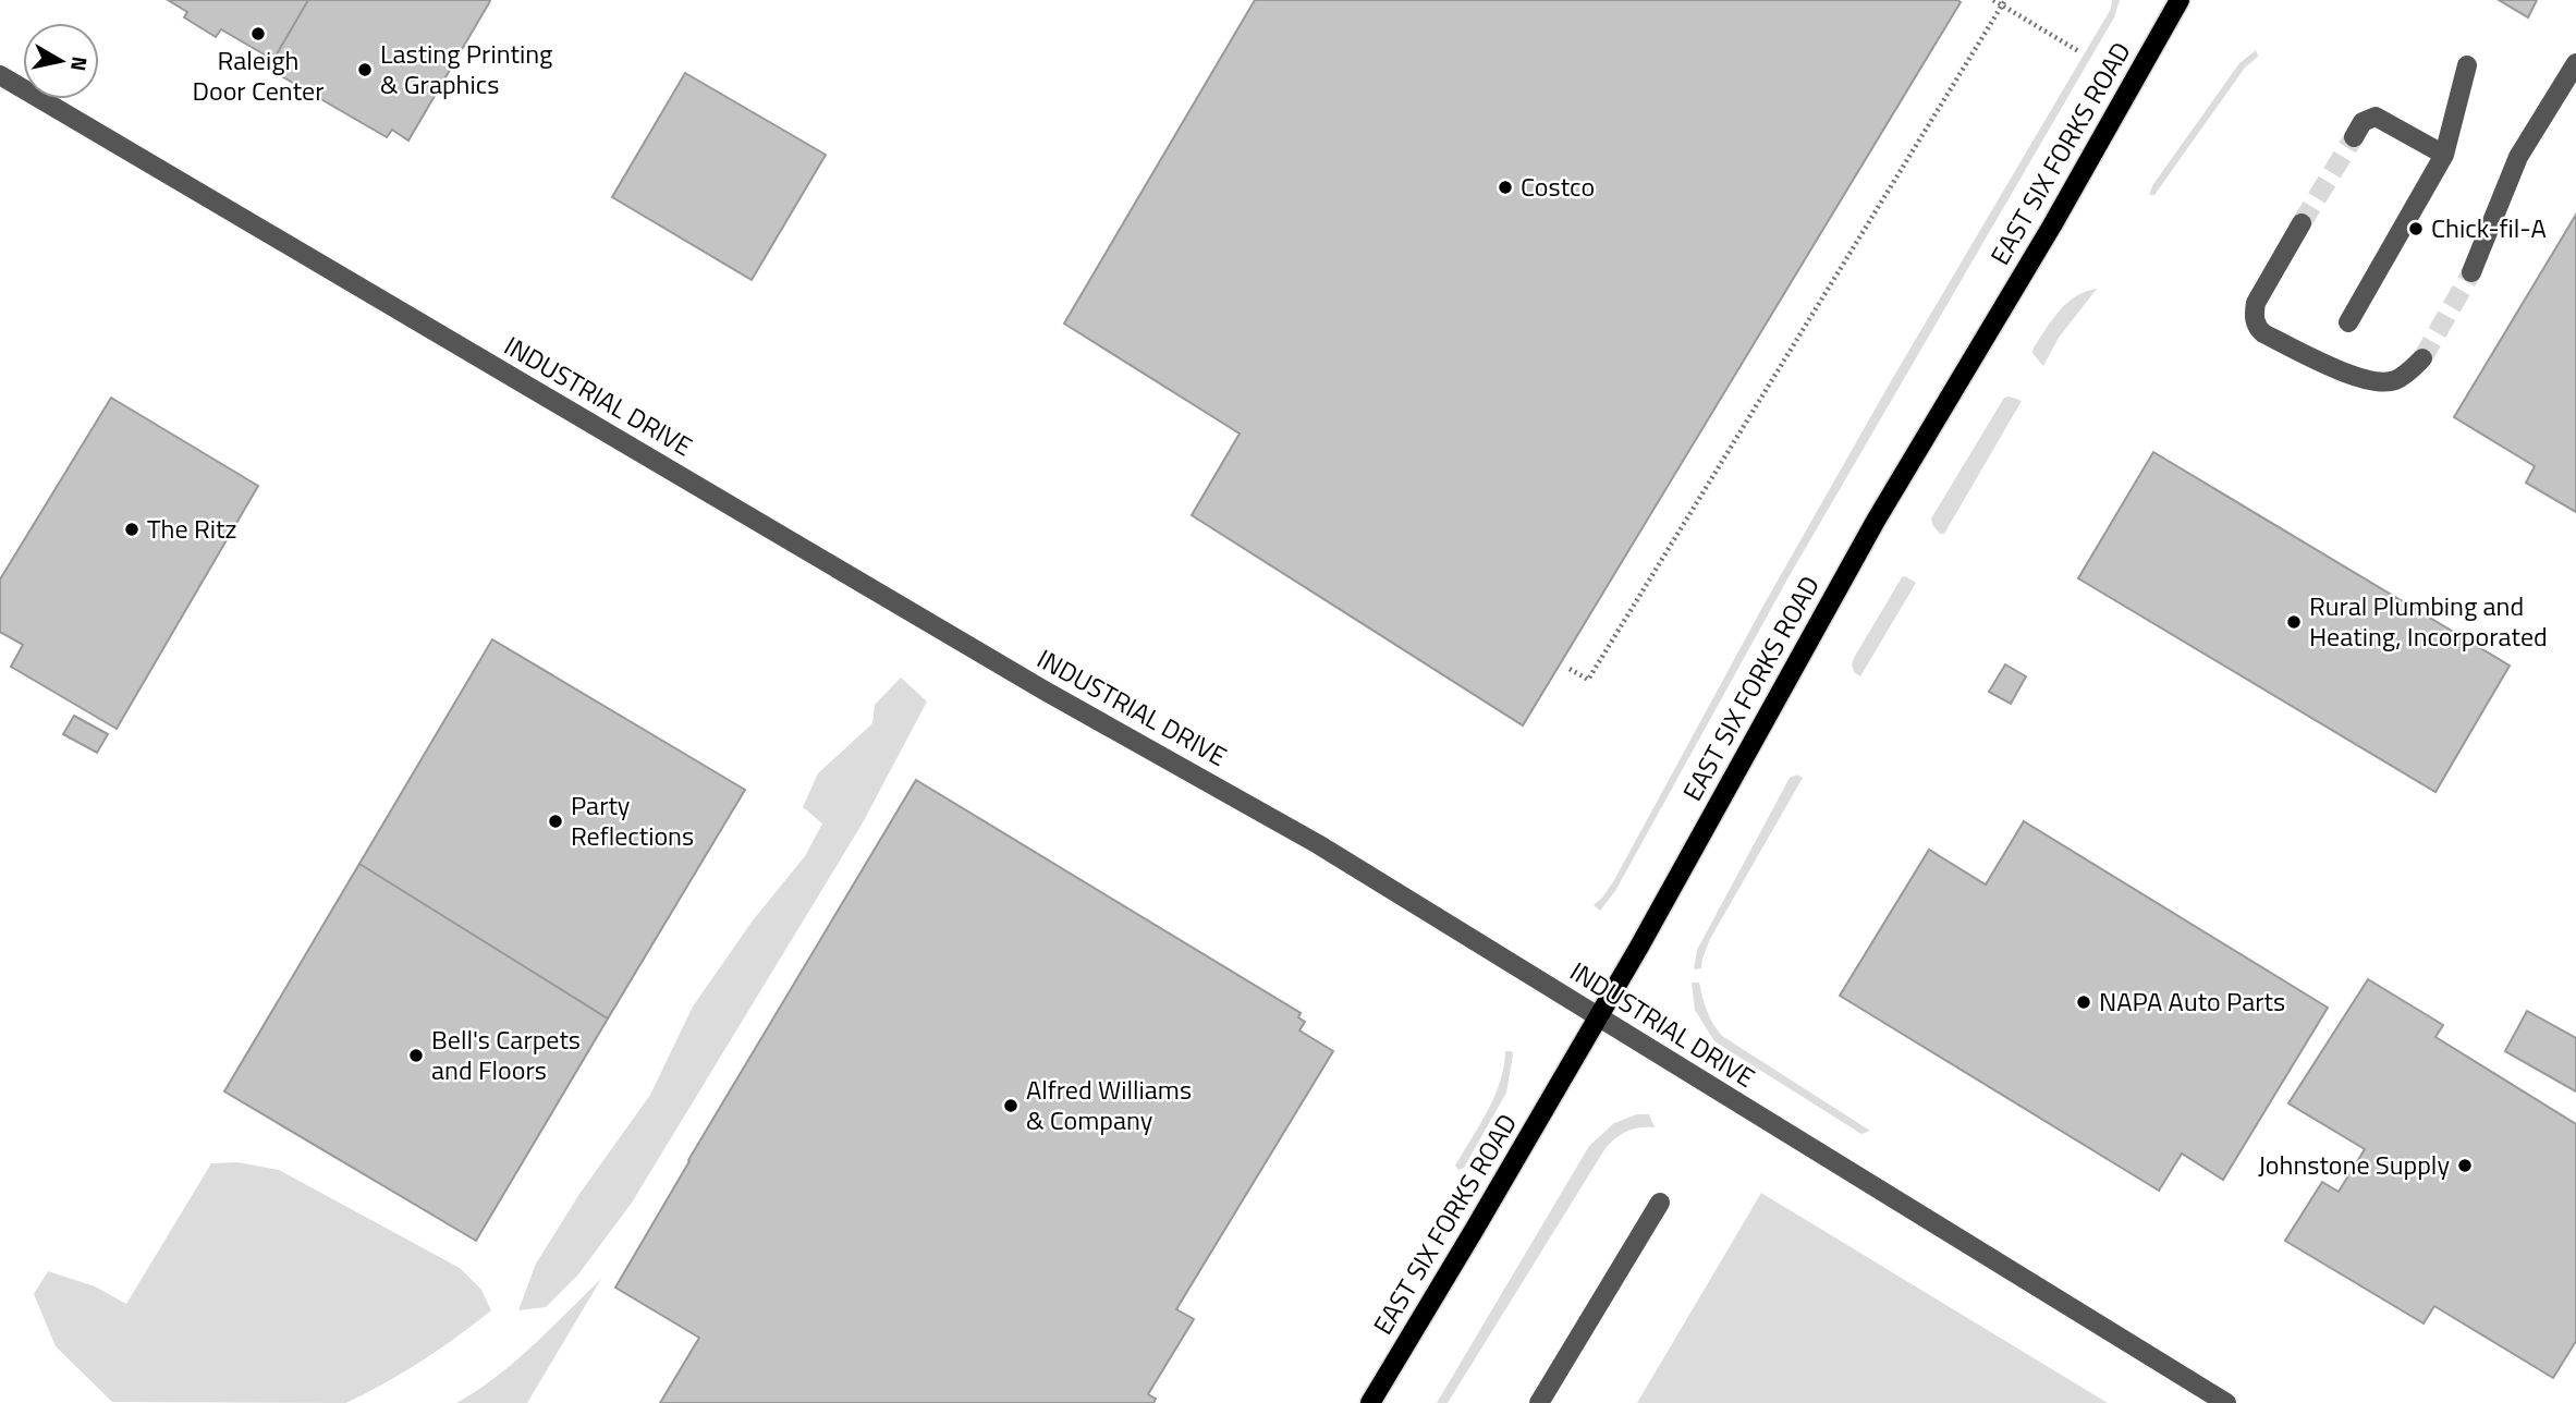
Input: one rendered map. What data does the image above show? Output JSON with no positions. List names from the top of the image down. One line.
{"streets":{"main road":["EAST SIX FORKS ROAD"],"street":["INDUSTRIAL DRIVE"]},"crossings":[["EAST SIX FORKS ROAD","INDUSTRIAL DRIVE"]],"places":["Raleigh Door Center","Lasting Printing & Graphics","Costco","Chick-fil-A","The Ritz","Rural Plumbing and Heating, Incorporated","Party Reflections","NAPA Auto Parts","Bell's Carpets and Floors","Alfred Williams & Company","Johnstone Supply"],"north":"right"}
